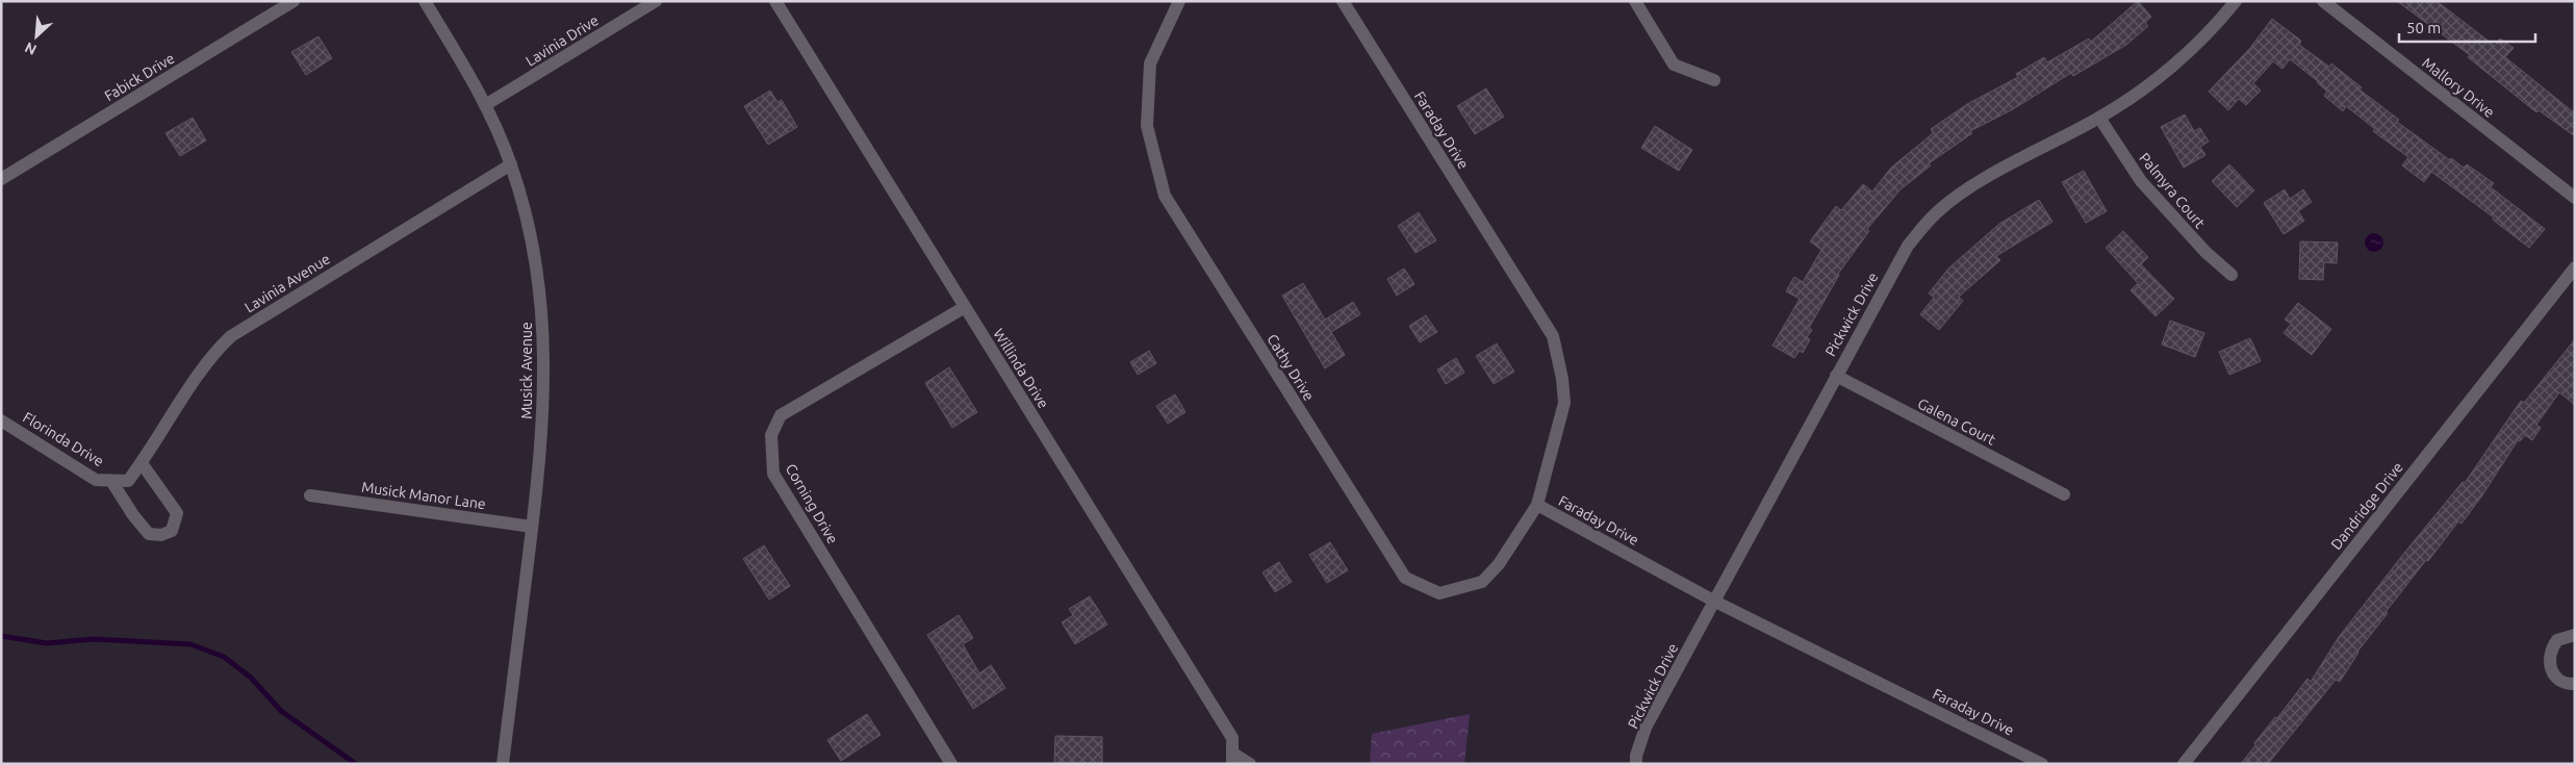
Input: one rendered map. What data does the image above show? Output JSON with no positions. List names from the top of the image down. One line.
{"streets":{"street":["Lavinia Drive","Fabick Drive","Mallory Drive","Faraday Drive","Palmyra Court","Lavinia Avenue","Pickwick Drive","Cathy Drive","Willinda Drive","Musick Avenue","Galena Court","Florinda Drive","Musick Manor Lane","Corning Drive","Dandridge Drive"]},"crossings":[["Lavinia Drive","Musick Avenue"],["Faraday Drive","Pickwick Drive"],["Faraday Drive","Cathy Drive"],["Palmyra Court","Pickwick Drive"],["Lavinia Avenue","Musick Avenue"],["Lavinia Avenue","Florinda Drive"],["Pickwick Drive","Galena Court"],["Willinda Drive","Corning Drive"],["Musick Avenue","Musick Manor Lane"]],"scale_bar":"50 m","north":"bottom left"}
